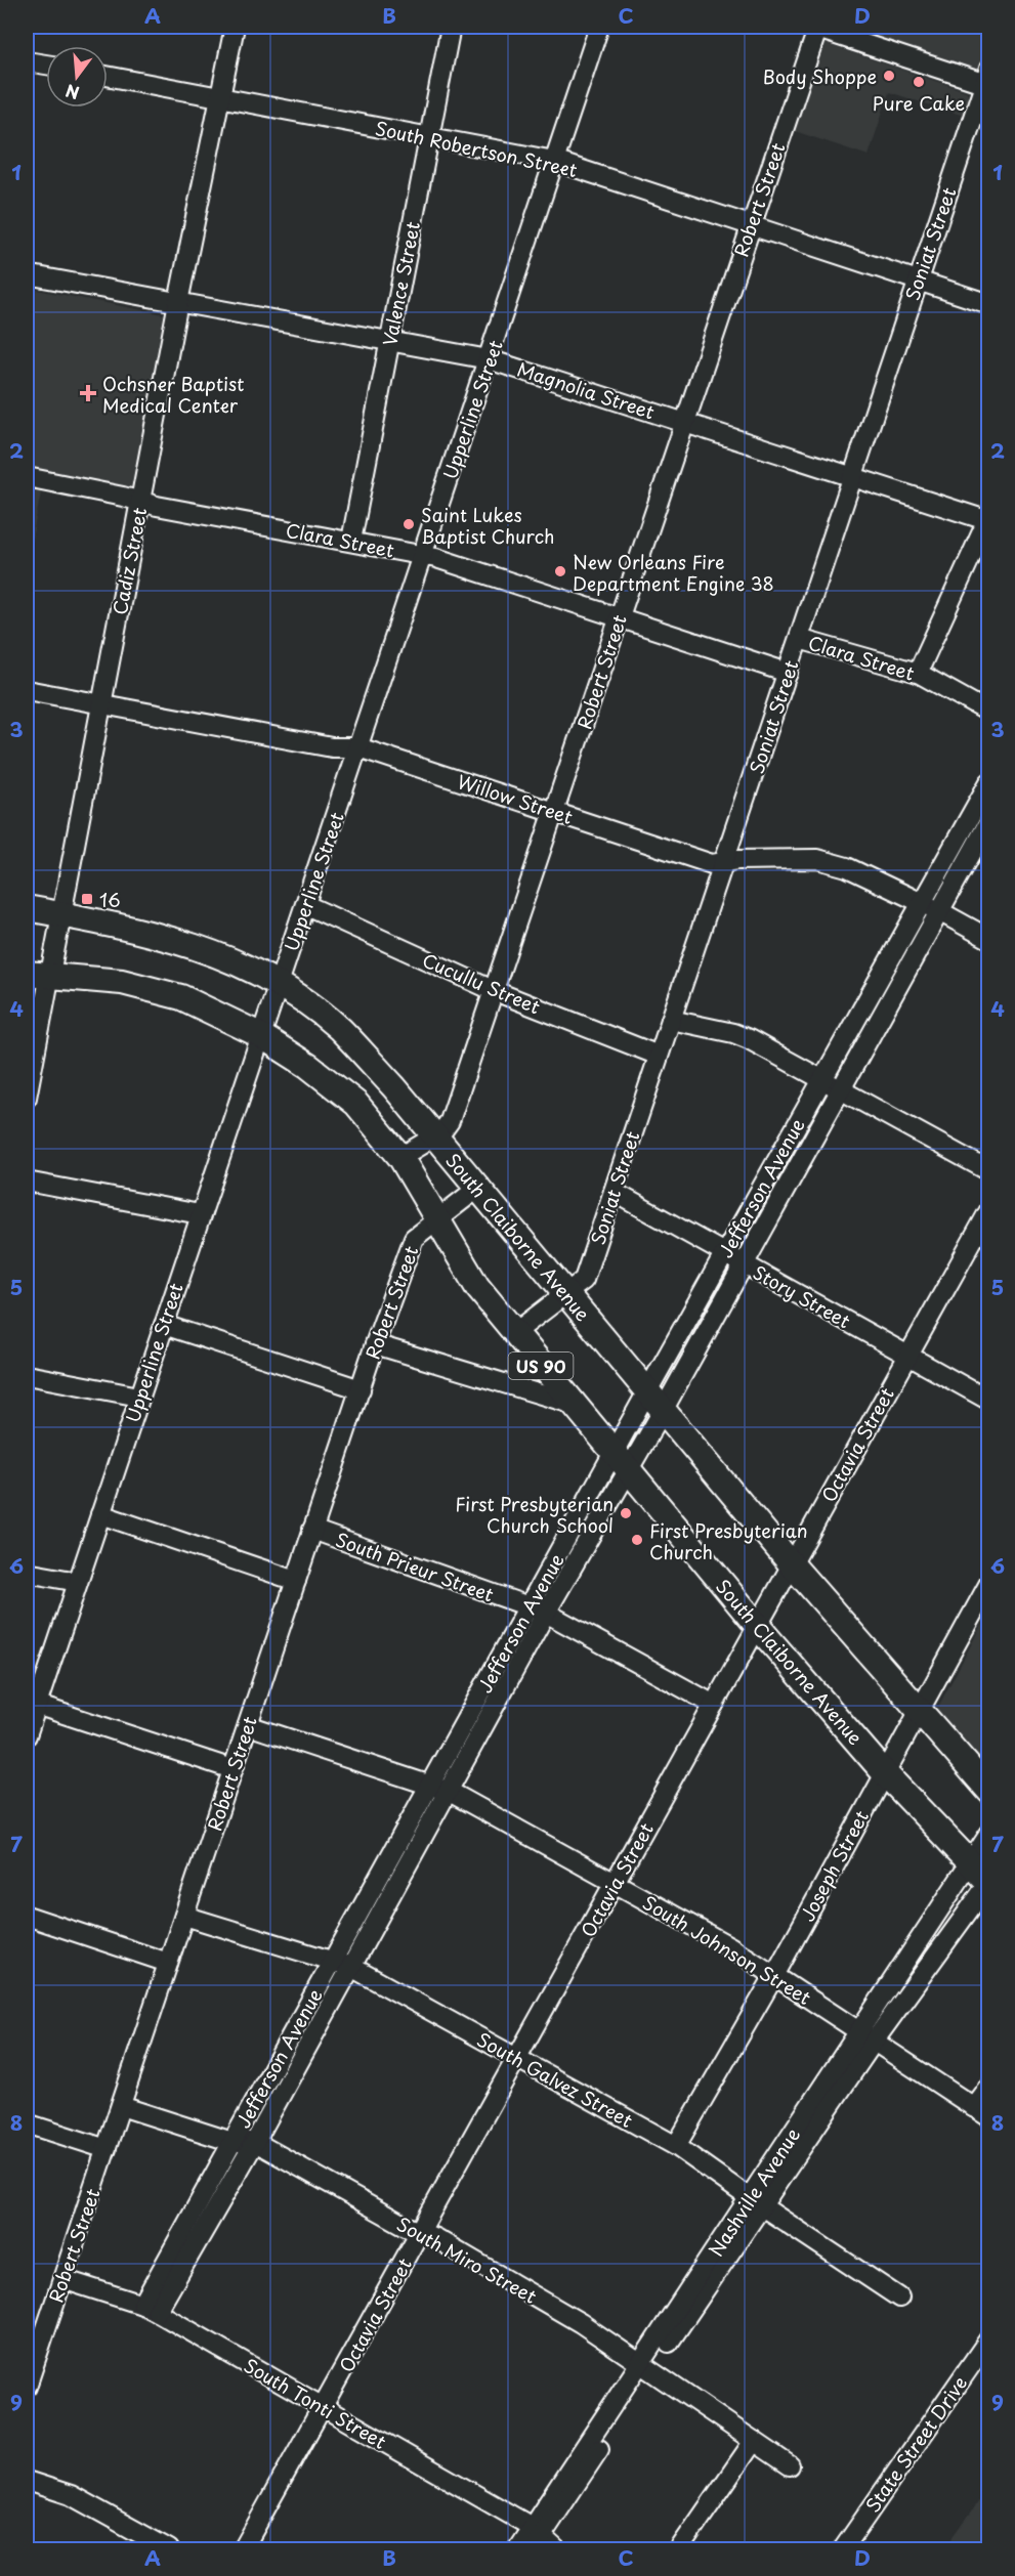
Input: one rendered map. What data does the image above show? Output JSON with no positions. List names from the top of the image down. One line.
{"streets":{"main road":["South Claiborne Avenue","US 90"],"street":["South Robertson Street","Robert Street","Soniat Street","Valence Street","Magnolia Street","Upperline Street","Clara Street","Cadiz Street","Willow Street","Cucullu Street","Jefferson Avenue","Story Street","Octavia Street","South Prieur Street","Joseph Street","South Johnson Street","South Galvez Street","Nashville Avenue","South Miro Street","South Tonti Street","State Street Drive"]},"crossings":[["South Robertson Street","Robert Street"],["South Robertson Street","Soniat Street"],["South Robertson Street","Valence Street"],["South Robertson Street","Upperline Street"],["South Robertson Street","Cadiz Street"],["Robert Street","Magnolia Street"],["Robert Street","Clara Street"],["Robert Street","Willow Street"],["Robert Street","Cucullu Street"],["Robert Street","South Claiborne Avenue"],["Robert Street","South Prieur Street"],["Robert Street","South Johnson Street"],["Robert Street","South Galvez Street"],["Robert Street","South Miro Street"],["Robert Street","South Tonti Street"],["Soniat Street","Magnolia Street"],["Soniat Street","Clara Street"],["Soniat Street","Willow Street"],["Soniat Street","Cucullu Street"],["Soniat Street","South Claiborne Avenue"],["Soniat Street","Story Street"],["Valence Street","Magnolia Street"],["Valence Street","Clara Street"],["Magnolia Street","Upperline Street"],["Magnolia Street","Cadiz Street"],["Upperline Street","Clara Street"],["Upperline Street","Willow Street"],["Upperline Street","Cucullu Street"],["Upperline Street","South Claiborne Avenue"],["Clara Street","Cadiz Street"],["Cadiz Street","Willow Street"],["Cadiz Street","South Claiborne Avenue"],["Willow Street","Jefferson Avenue"],["Jefferson Avenue","South Claiborne Avenue"],["Jefferson Avenue","Story Street"],["Jefferson Avenue","South Prieur Street"],["Jefferson Avenue","South Johnson Street"],["Jefferson Avenue","South Galvez Street"],["Jefferson Avenue","South Miro Street"],["Jefferson Avenue","South Tonti Street"],["South Claiborne Avenue","Octavia Street"],["South Claiborne Avenue","Joseph Street"],["South Claiborne Avenue","Nashville Avenue"],["Story Street","Octavia Street"],["Octavia Street","South Prieur Street"],["Octavia Street","South Johnson Street"],["Octavia Street","South Galvez Street"],["Octavia Street","South Miro Street"],["Octavia Street","South Tonti Street"],["Joseph Street","South Johnson Street"],["Joseph Street","South Galvez Street"],["South Johnson Street","Nashville Avenue"],["South Galvez Street","Nashville Avenue"],["Nashville Avenue","South Miro Street"],["Nashville Avenue","South Tonti Street"]],"places":{"other":["Body Shoppe","Pure Cake","Saint Lukes Baptist Church","New Orleans Fire Department Engine 38","First Presbyterian Church School","First Presbyterian Church"],"health":["Ochsner Baptist Medical Center"],"transit":["16"]},"north":"bottom","grid":{"columns":["A","B","C","D"],"rows":["1","2","3","4","5","6","7","8","9"]}}
